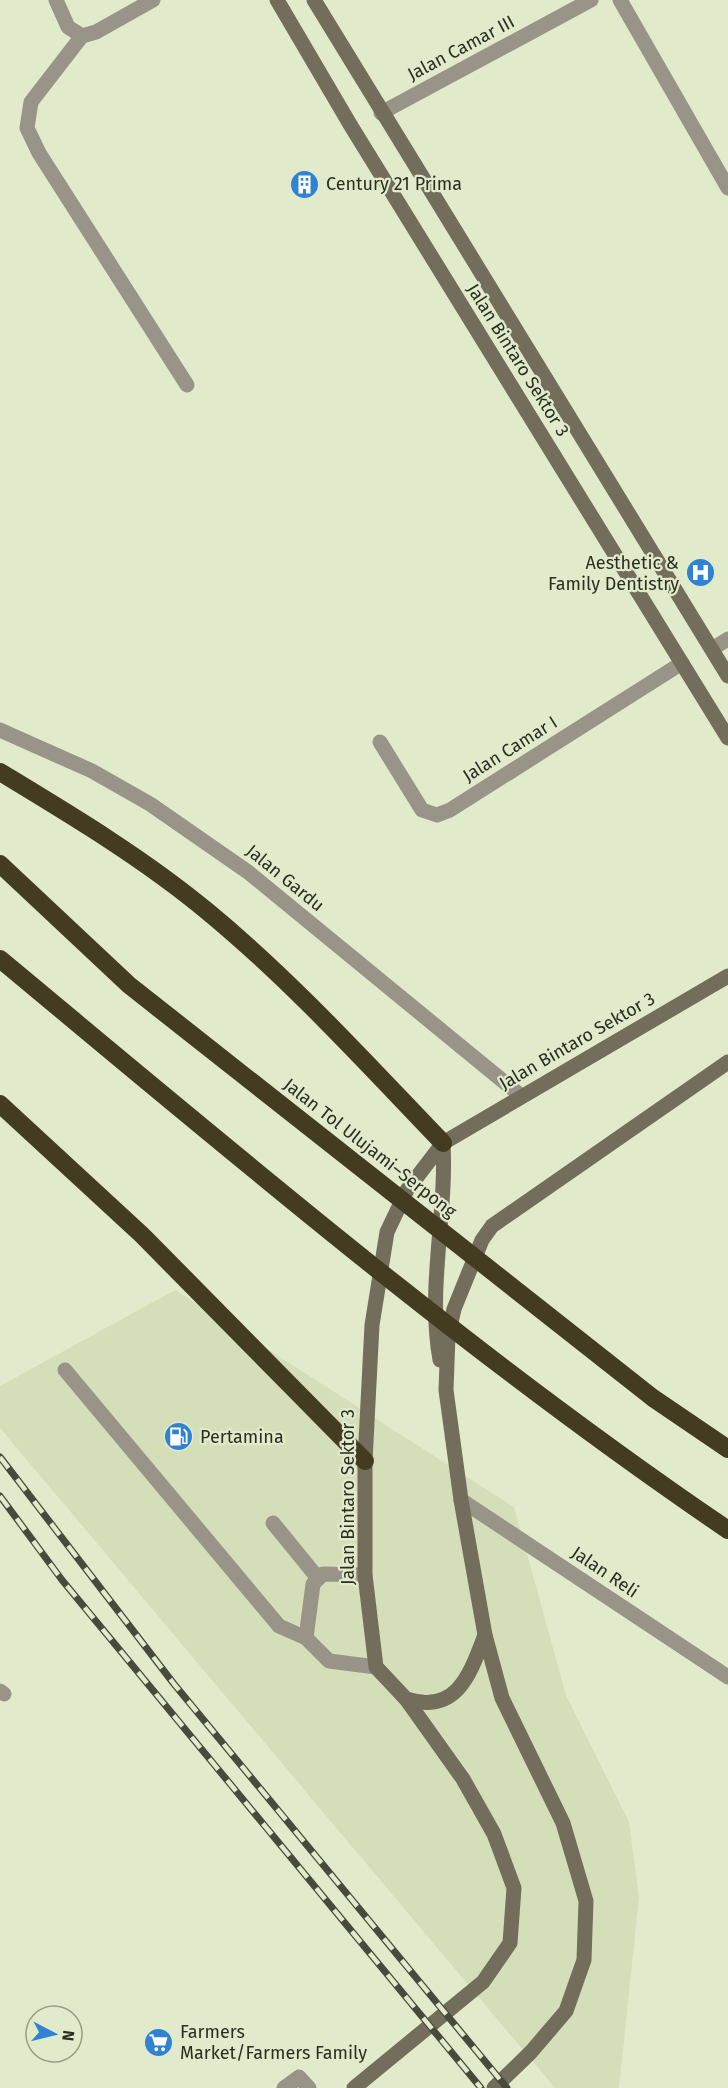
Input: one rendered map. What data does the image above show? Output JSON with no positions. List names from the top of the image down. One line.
{"streets":{"highway":["Jalan Tol Ulujami–Serpong"],"main road":["Jalan Bintaro Sektor 3"],"street":["Jalan Camar III","Jalan Camar I","Jalan Gardu","Jalan Reli"]},"crossings":[["Jalan Camar III","Jalan Bintaro Sektor 3"],["Jalan Bintaro Sektor 3","Jalan Camar I"],["Jalan Bintaro Sektor 3","Jalan Gardu"]],"places":{"building":["Century 21 Prima"],"hospital":["Aesthetic & Family Dentistry"],"fuel station":["Pertamina"],"supermarket":["Farmers Market/Farmers Family"]},"north":"right"}
